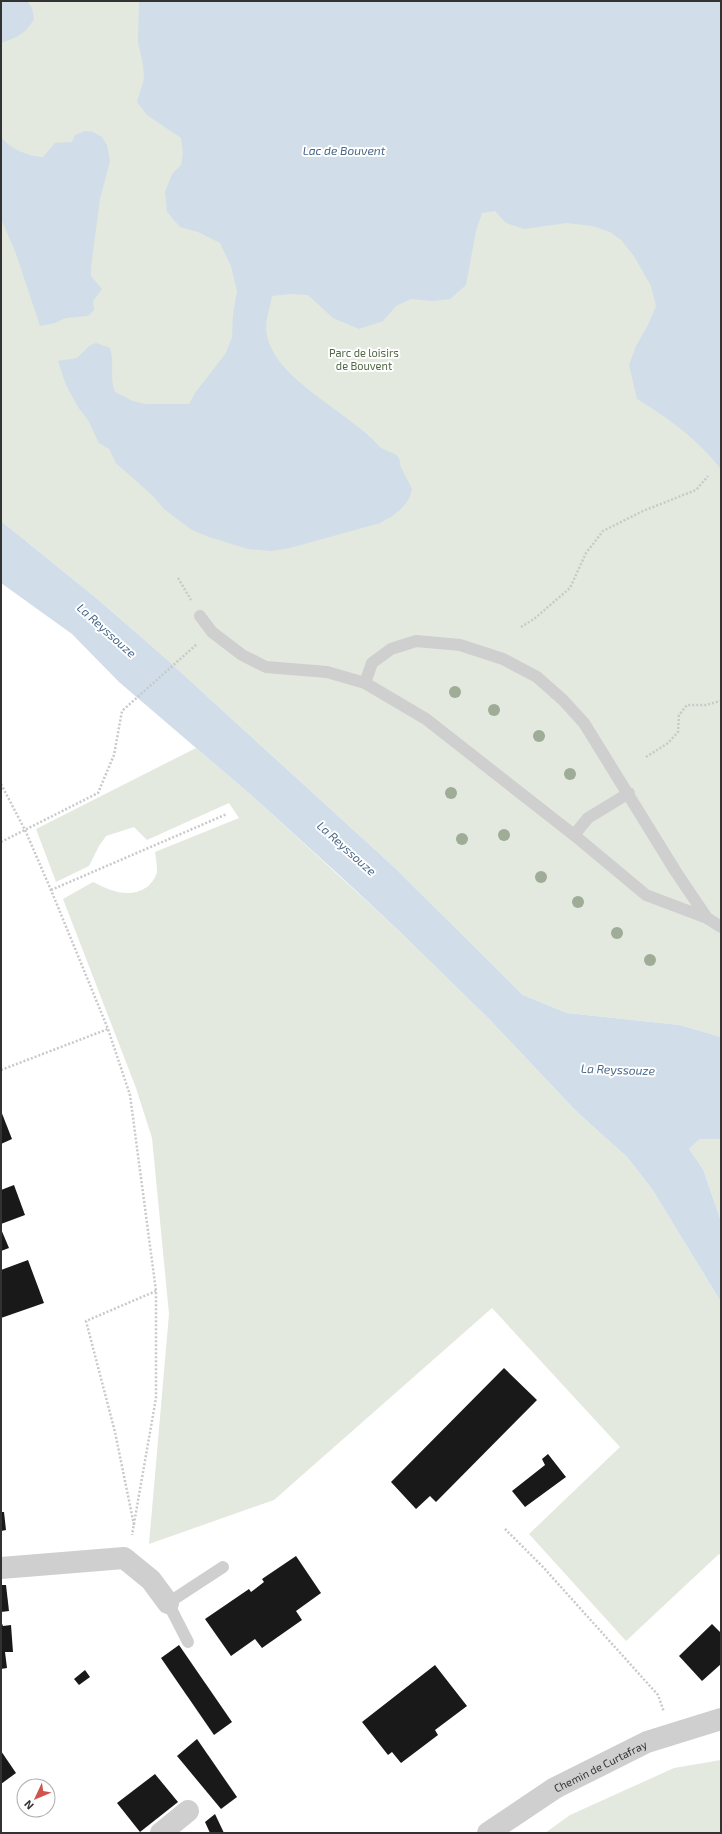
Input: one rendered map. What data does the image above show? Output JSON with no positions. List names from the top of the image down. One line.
{"streets":{"street":["Chemin de Curtafray"]},"water":["Lac de Bouvent","La Reyssouze"],"parks":["Parc de loisirs de Bouvent"],"north":"bottom left"}
